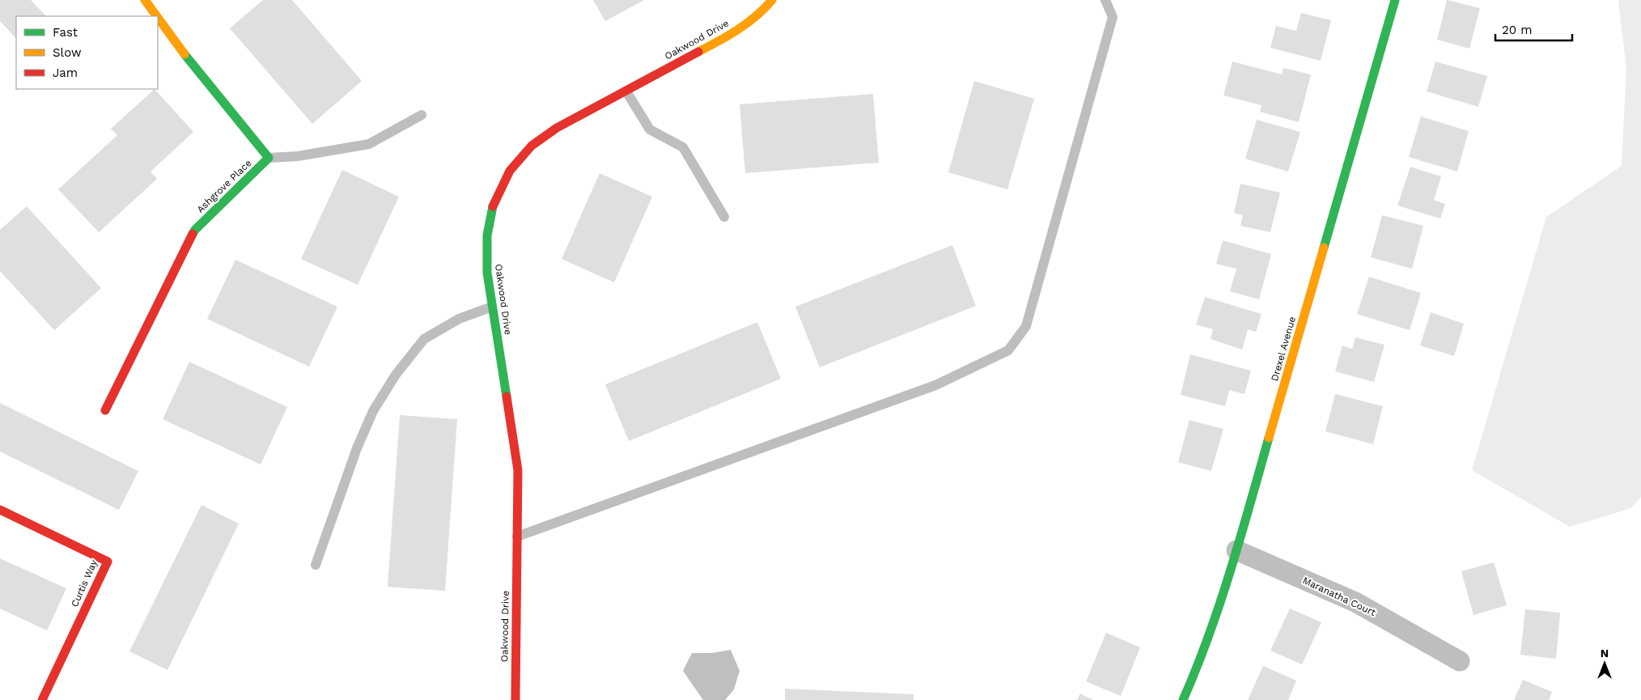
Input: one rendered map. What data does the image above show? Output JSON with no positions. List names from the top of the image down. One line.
{"streets":{"street":["Oakwood Drive","Ashgrove Place","Drexel Avenue","Curtis Way","Maranatha Court"]},"crossings":[["Drexel Avenue","Maranatha Court"]],"legend":["Fast","Slow","Jam"],"scale_bar":"20 m","north":"top"}
